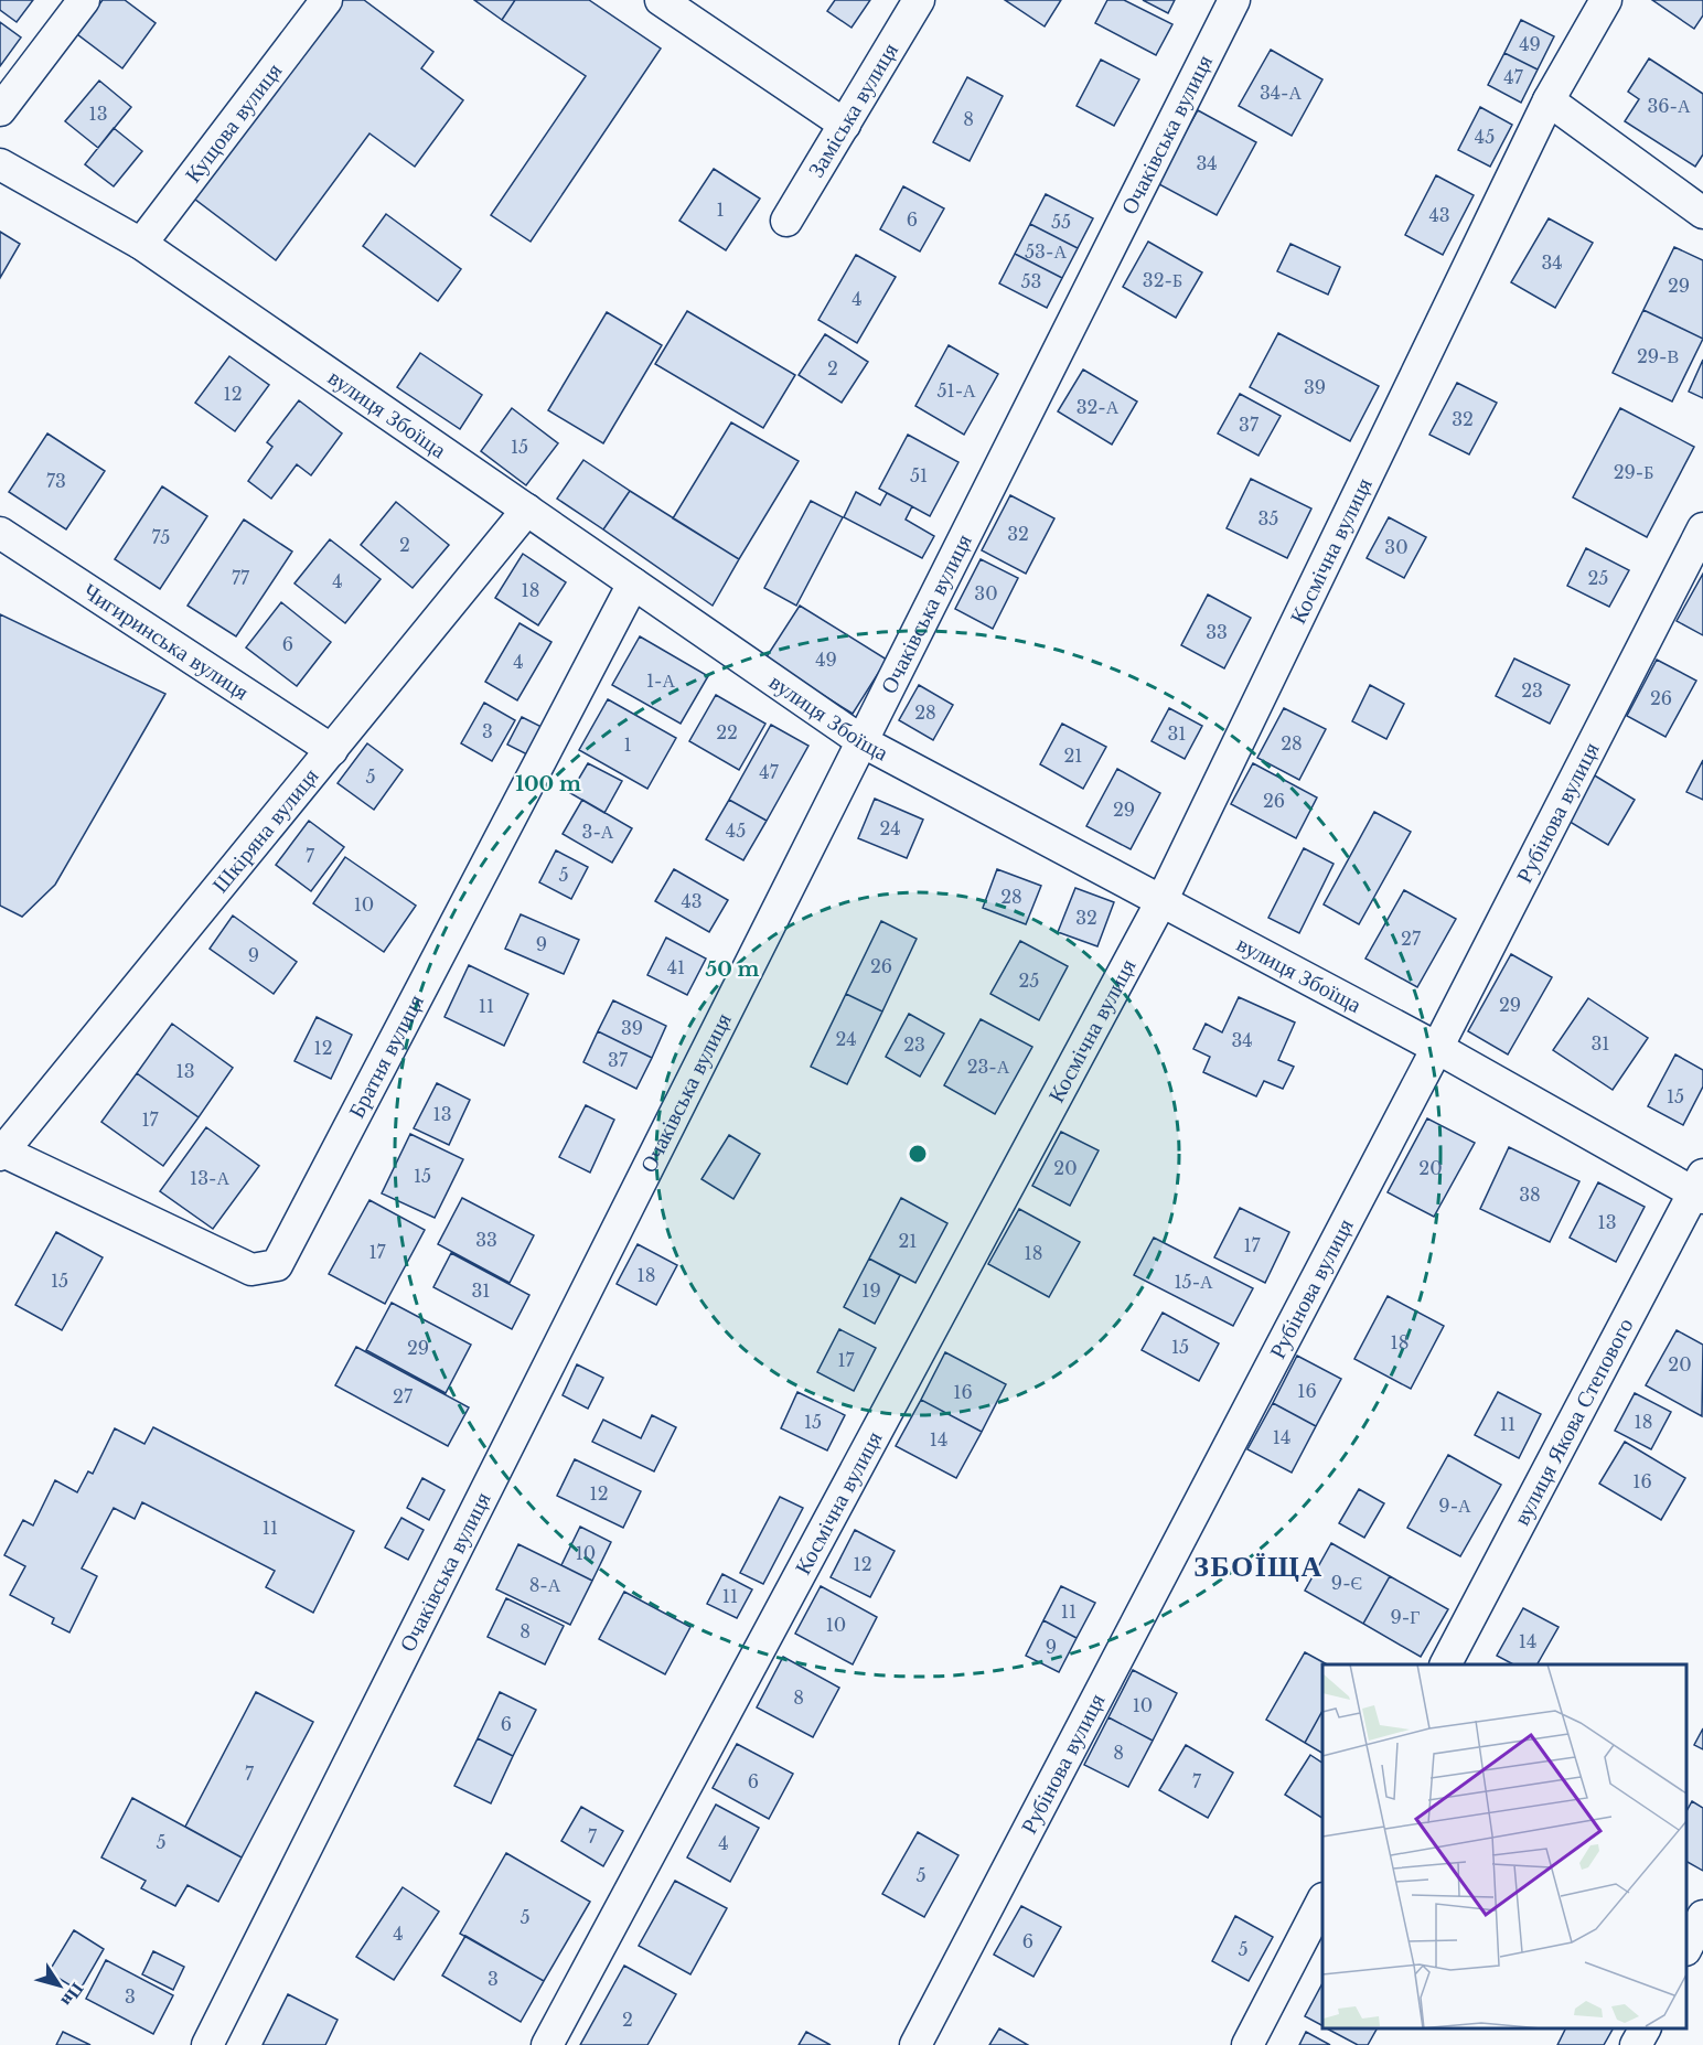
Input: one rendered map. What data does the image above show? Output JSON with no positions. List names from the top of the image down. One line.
{"streets":{"street":["Заміська вулиця","Кущова вулиця","Очаківська вулиця","вулиця Збоїща","Космічна вулиця","Чигиринська вулиця","Рубінова вулиця","Шкіряна вулиця","Братня вулиця","вулиця Якова Степового"]},"crossings":[["Кущова вулиця","вулиця Збоїща"],["Очаківська вулиця","вулиця Збоїща"],["вулиця Збоїща","Космічна вулиця"],["вулиця Збоїща","Рубінова вулиця"],["вулиця Збоїща","Шкіряна вулиця"],["вулиця Збоїща","Братня вулиця"],["вулиця Збоїща","вулиця Якова Степового"],["Чигиринська вулиця","Шкіряна вулиця"],["Шкіряна вулиця","Братня вулиця"]],"districts":["ЗБОЇЩА"],"house_numbers":["49","47","34-А","36-А","13","8","45","34","1","43","6","55","53-А","34","32-Б","53","29","4","29-В","2","39","51-А","12","32-А","32","37","15","29-Б","51","73","35","32","75","2","30","77","25","4","18","30","33","6","49","4","1-А","23","26","28","3","22","31","28","1","21","47","5","26","29","24","45","3-А","7","5","28","43","10","32","27","9","9","26","41","25","29","11","39","24","34","31","23","12","37","23-А","13","15","13","17","20","20","15","13-А","38","13","33","21","17","17","18","18","15","15-А","31","19","18","15","29","17","20","16","16","27","15","18","11","14","14","16","12","9-А","11","10","12","9-Є","8-А","11","11","9-Г","10","8","14","9","8","10","6","8","7","6","7","7","5","4","5","5","4","6","5","3","3","2"],"north":"bottom right","rings":["100 m","50 m"]}
